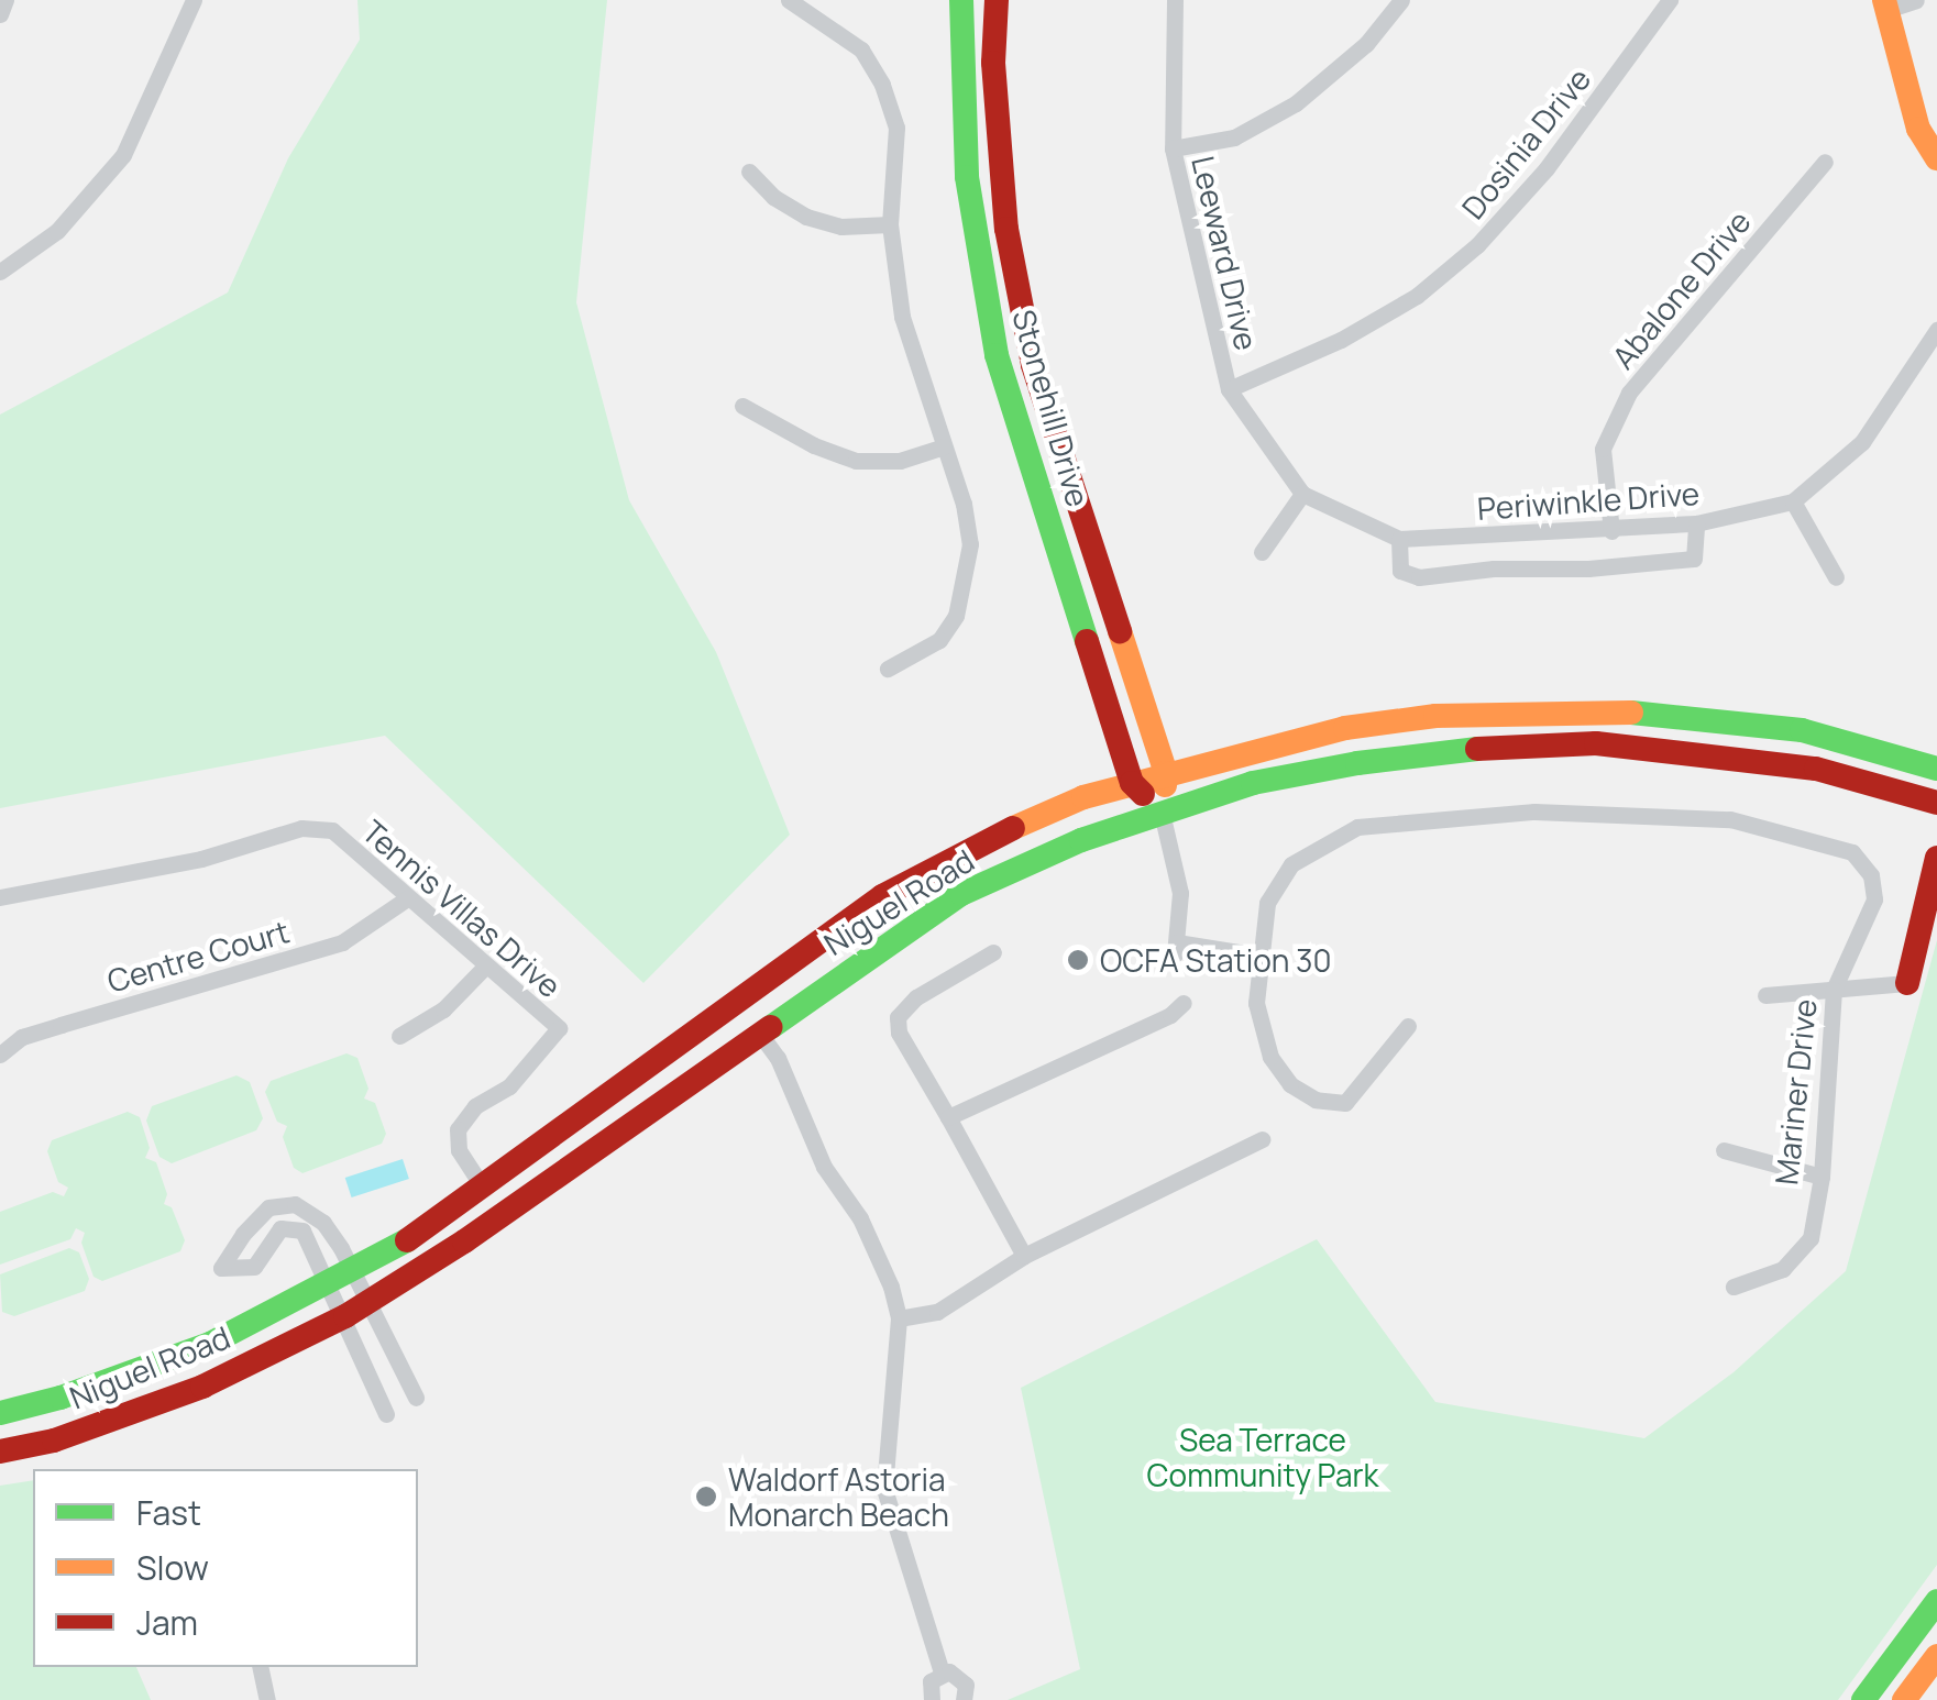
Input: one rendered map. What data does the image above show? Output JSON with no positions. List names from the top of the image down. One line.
{"streets":{"main road":["Stonehill Drive","Niguel Road","Mariner Drive"],"street":["Dosinia Drive","Leeward Drive","Abalone Drive","Periwinkle Drive","Tennis Villas Drive","Centre Court"]},"crossings":[["Dosinia Drive","Leeward Drive"],["Leeward Drive","Periwinkle Drive"],["Abalone Drive","Periwinkle Drive"],["Stonehill Drive","Niguel Road"],["Niguel Road","Tennis Villas Drive"],["Tennis Villas Drive","Centre Court"]],"parks":["Sea Terrace Community Park"],"places":["OCFA Station 30","Waldorf Astoria Monarch Beach"],"legend":["Fast","Slow","Jam"]}
